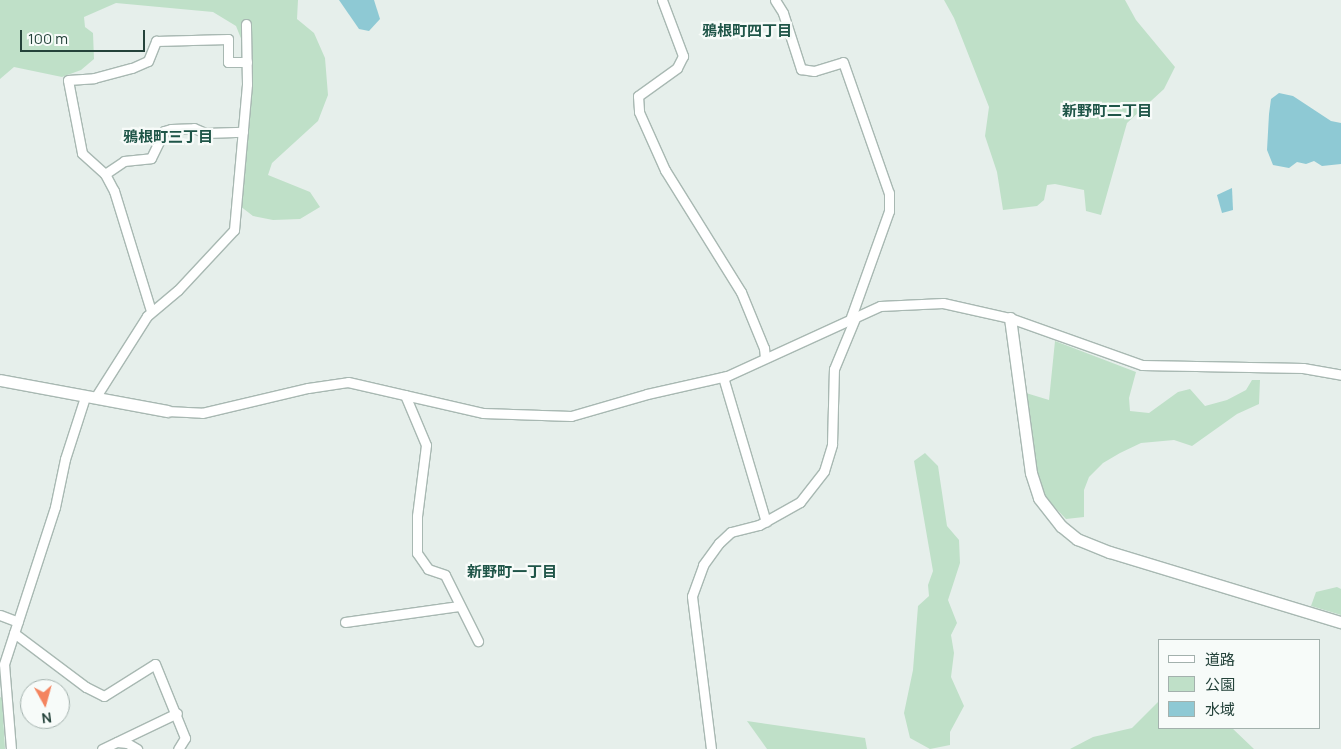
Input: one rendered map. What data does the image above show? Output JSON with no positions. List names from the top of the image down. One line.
{"districts":["鴉根町四丁目","新野町二丁目","鴉根町三丁目","新野町一丁目"],"legend":["道路","公園","水域"],"scale_bar":"100 m","north":"bottom"}
